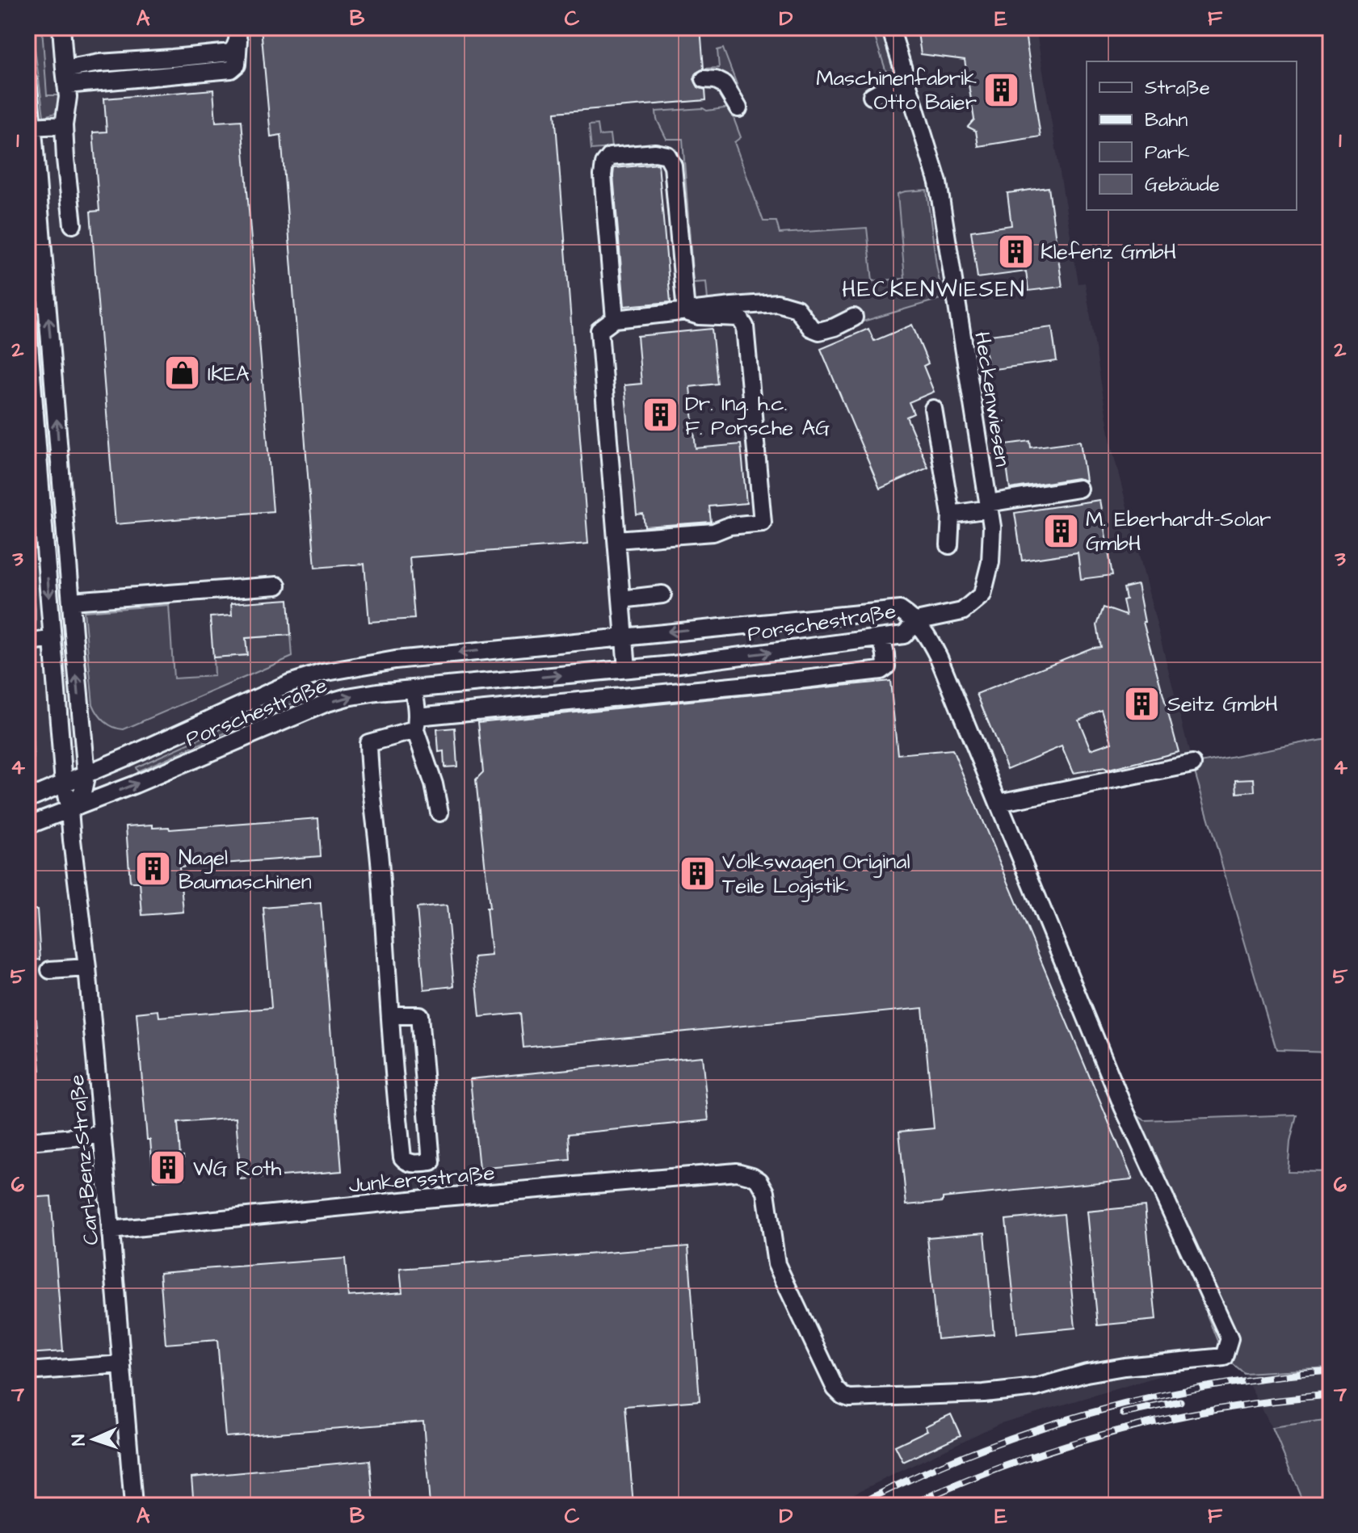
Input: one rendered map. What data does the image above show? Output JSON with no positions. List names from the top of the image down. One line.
{"streets":{"street":["Heckenwiesen","Porschestraße","Carl-Benz-Straße","Junkersstraße"]},"crossings":[["Heckenwiesen","Porschestraße"],["Porschestraße","Carl-Benz-Straße"],["Carl-Benz-Straße","Junkersstraße"]],"districts":["HECKENWIESEN"],"places":{"building":["Maschinenfabrik Otto Baier","Klefenz GmbH","Dr. Ing. h.c. F. Porsche AG","M. Eberhardt-Solar GmbH","Seitz GmbH","Nagel Baumaschinen","Volkswagen Original Teile Logistik","WG Roth"],"shop":["IKEA"]},"legend":["Straße","Bahn","Park","Gebäude"],"north":"left","grid":{"columns":["A","B","C","D","E","F"],"rows":["1","2","3","4","5","6","7"]}}
